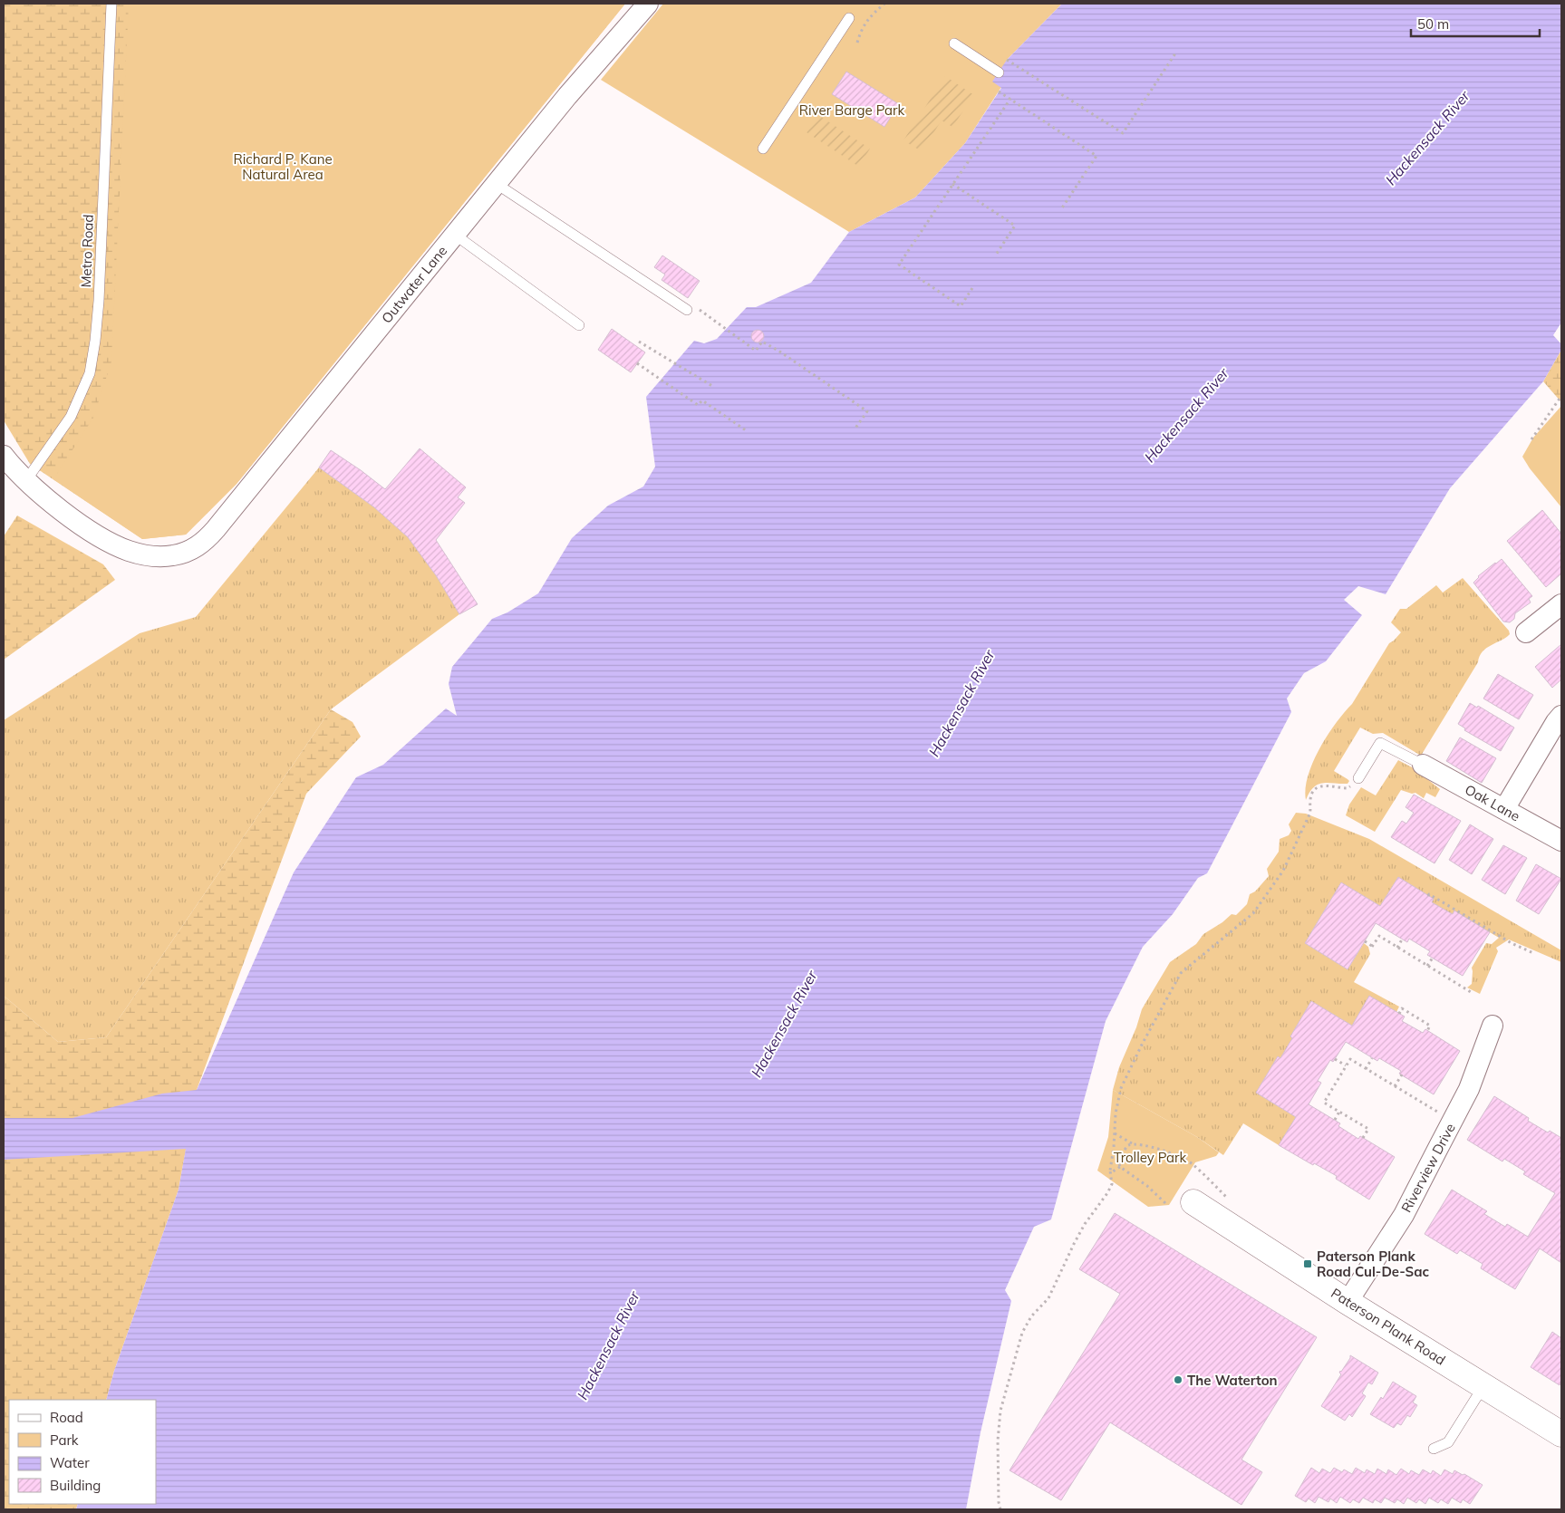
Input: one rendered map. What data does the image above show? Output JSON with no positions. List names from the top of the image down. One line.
{"streets":{"street":["Outwater Lane","Oak Lane","Riverview Drive","Paterson Plank Road"],"lane":["Metro Road"]},"crossings":[["Metro Road","Outwater Lane"],["Riverview Drive","Paterson Plank Road"]],"water":["Hackensack River"],"parks":["River Barge Park","Richard P. Kane Natural Area","Trolley Park"],"places":{"transit":["Paterson Plank Road Cul-De-Sac"],"other":["The Waterton"]},"legend":["Road","Park","Water","Building"],"scale_bar":"50 m"}
